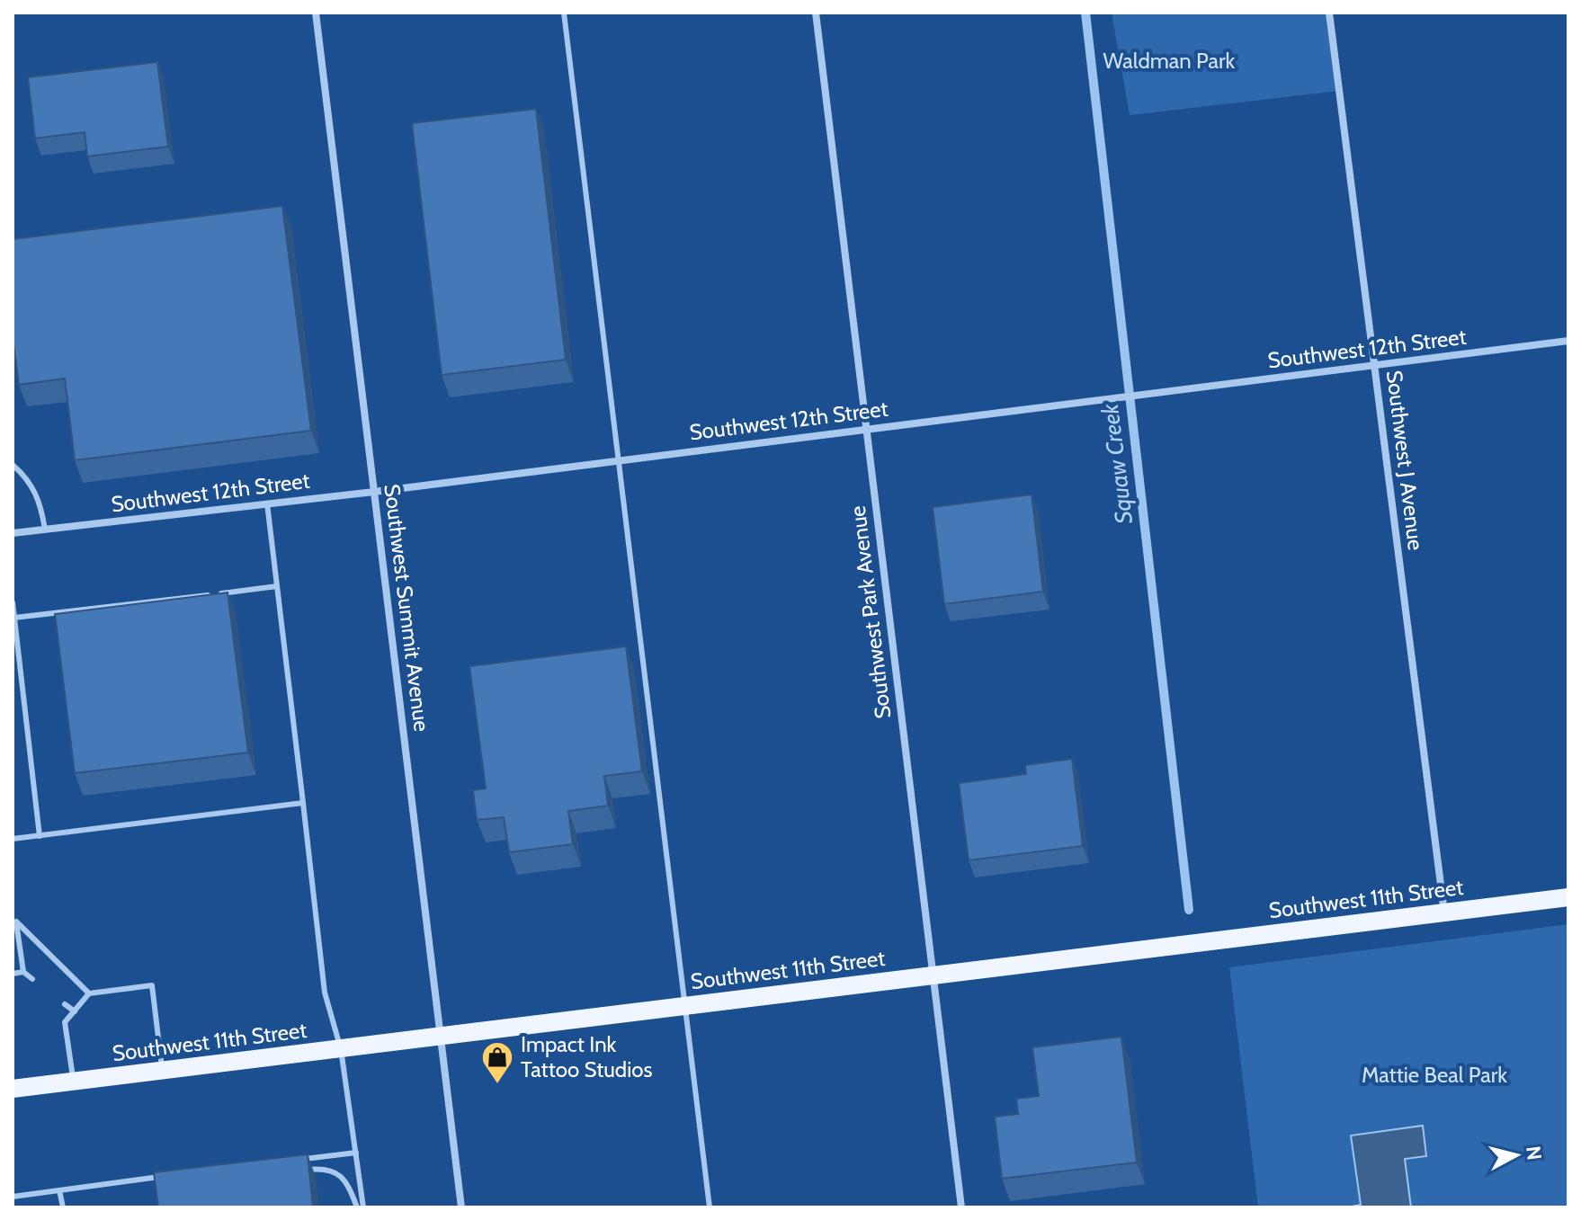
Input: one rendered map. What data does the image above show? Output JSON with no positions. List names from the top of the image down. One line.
{"streets":{"main road":["Southwest 11th Street"],"street":["Southwest 12th Street","Southwest J Avenue","Southwest Summit Avenue","Southwest Park Avenue"]},"crossings":[["Southwest 12th Street","Southwest J Avenue"],["Southwest 12th Street","Southwest Summit Avenue"],["Southwest 12th Street","Southwest Park Avenue"],["Southwest J Avenue","Southwest 11th Street"],["Southwest Summit Avenue","Southwest 11th Street"],["Southwest Park Avenue","Southwest 11th Street"]],"water":["Squaw Creek"],"parks":["Waldman Park","Mattie Beal Park"],"places":{"shop":["Impact Ink Tattoo Studios"]},"north":"right"}
